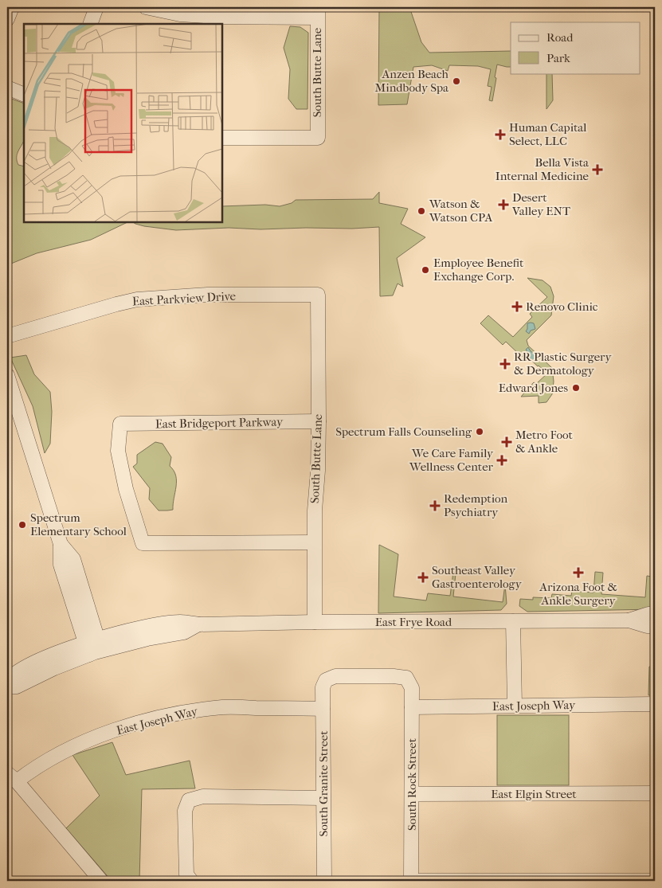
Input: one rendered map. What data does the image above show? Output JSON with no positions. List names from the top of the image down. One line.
{"streets":{"street":["South Butte Lane","East Parkview Drive","East Bridgeport Parkway","East Frye Road","East Joseph Way","South Granite Street","South Rock Street","East Elgin Street"]},"crossings":[["South Butte Lane","East Parkview Drive"],["South Butte Lane","East Bridgeport Parkway"],["South Butte Lane","East Frye Road"],["East Joseph Way","South Granite Street"],["East Joseph Way","South Rock Street"],["South Granite Street","South Rock Street"],["South Rock Street","East Elgin Street"]],"places":{"other":["Anzen Beach Mindbody Spa","Watson & Watson CPA","Employee Benefit Exchange Corp.","Edward Jones","Spectrum Falls Counseling","Spectrum Elementary School"],"health":["Human Capital Select, LLC","Bella Vista Internal Medicine","Desert Valley ENT","Renovo Clinic","RR Plastic Surgery & Dermatology","Metro Foot & Ankle","We Care Family Wellness Center","Redemption Psychiatry","Arizona Foot & Ankle Surgery","Southeast Valley Gastroenterology"]},"legend":["Road","Park"]}
